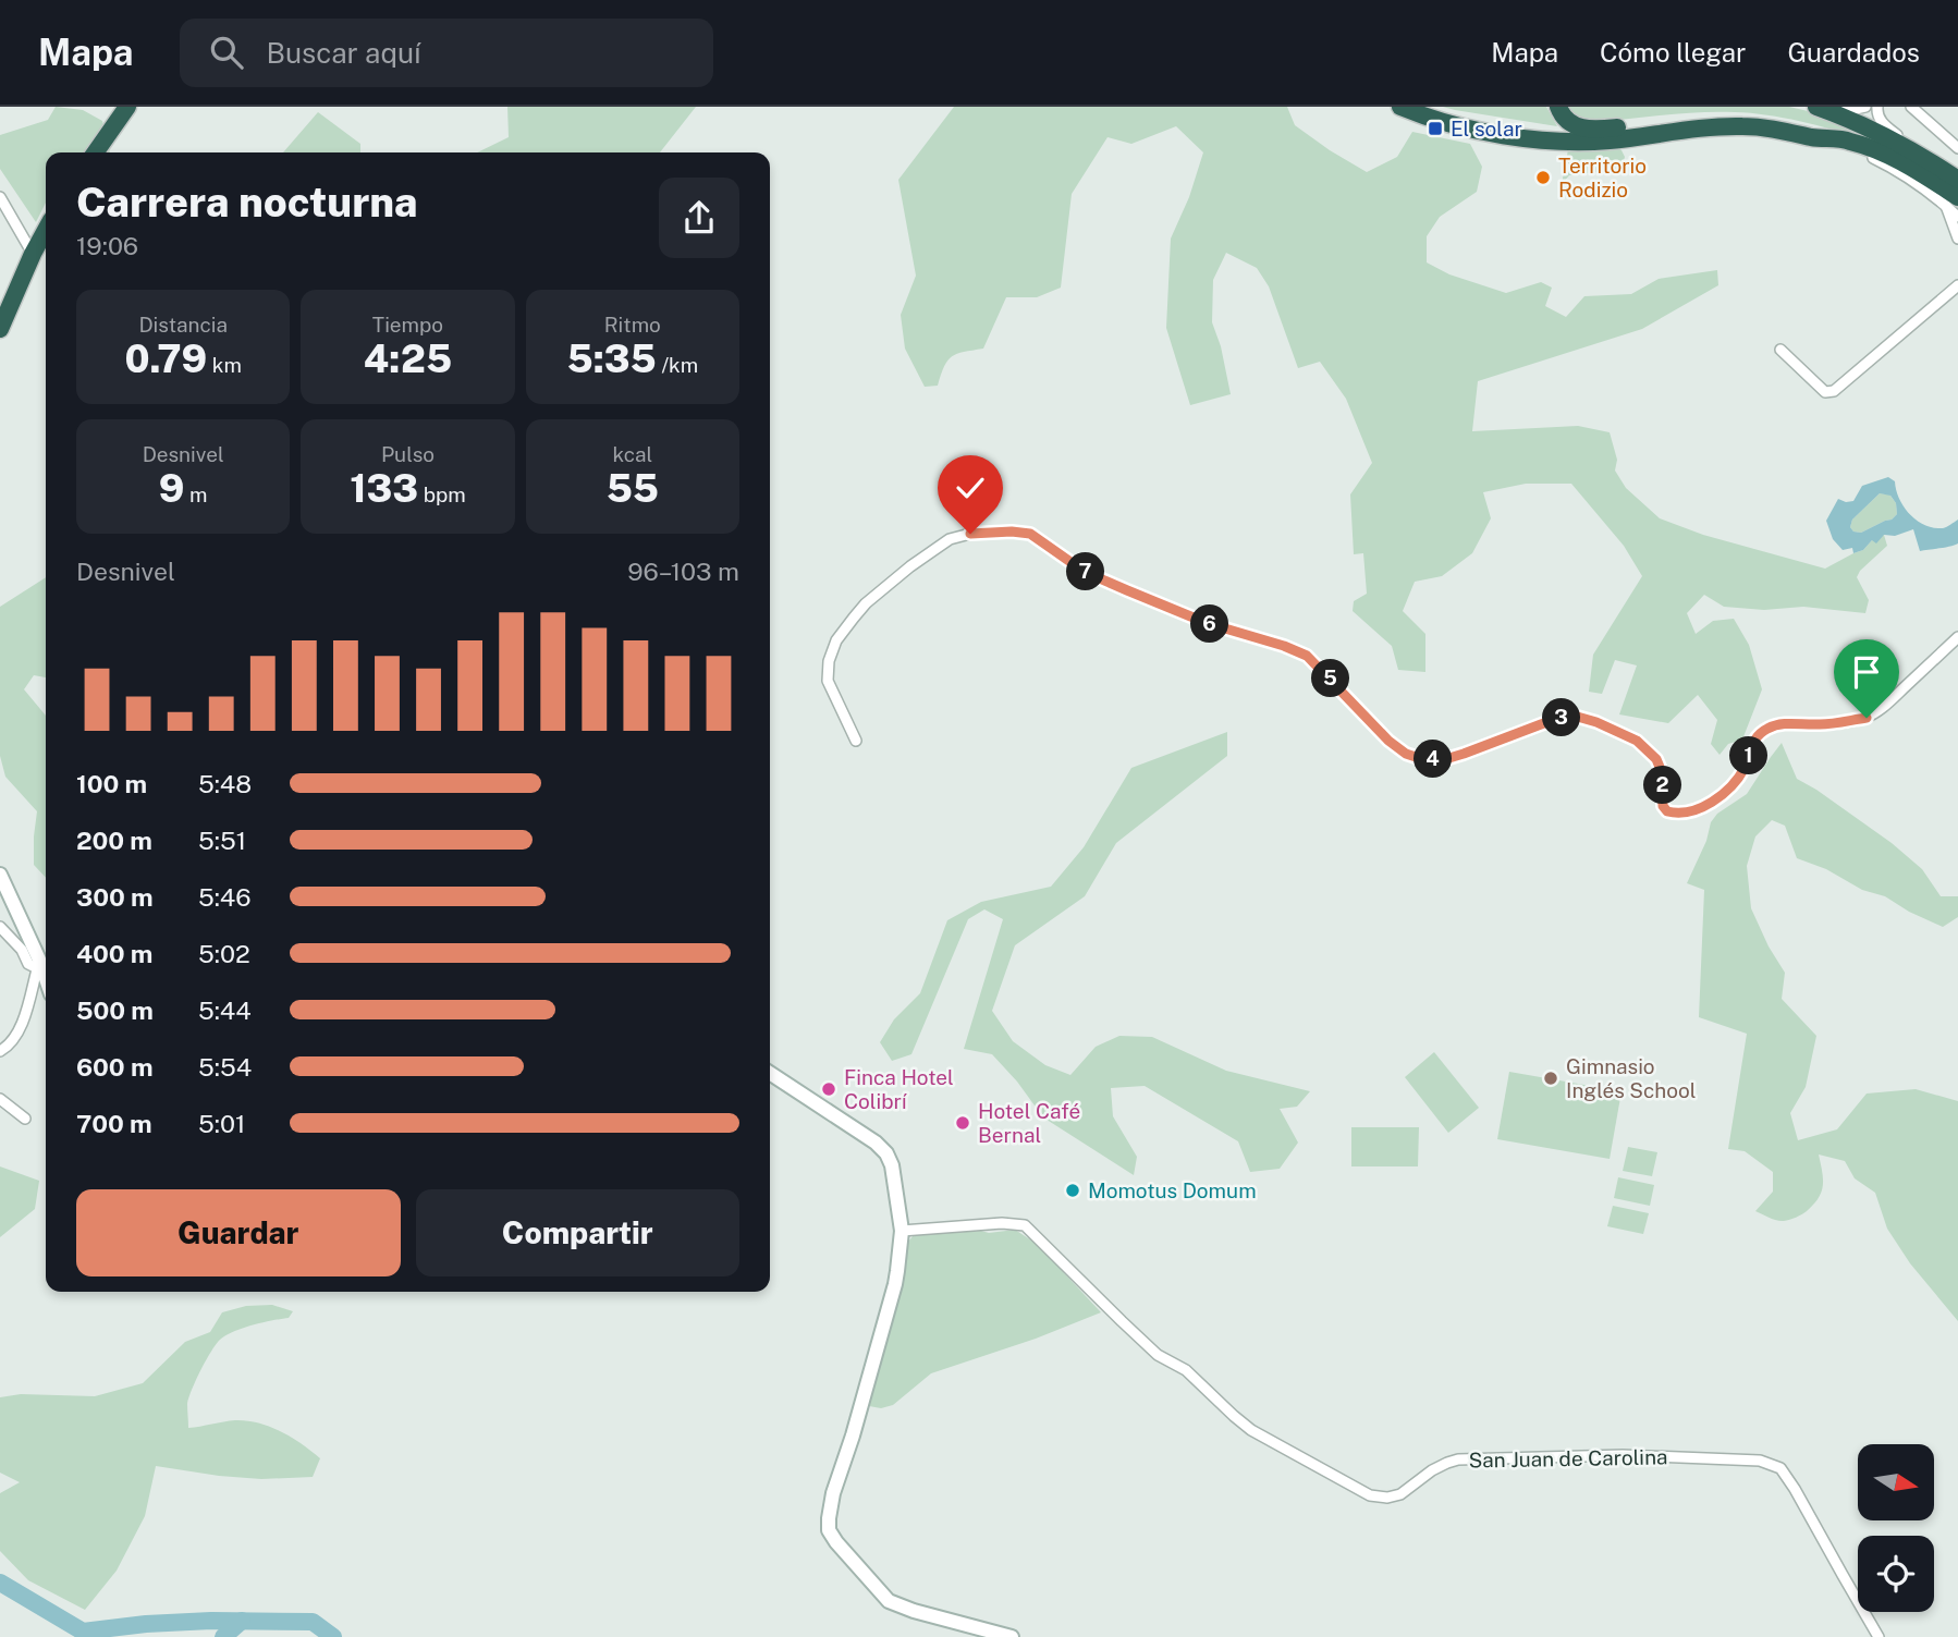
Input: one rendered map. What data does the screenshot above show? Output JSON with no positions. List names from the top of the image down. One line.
{"streets":{"street":["San Juan de Carolina"]},"places":{"transit":["El solar"],"other":["Territorio Rodizio","Gimnasio Inglés School","Finca Hotel Colibrí","Hotel Café Bernal","Momotus Domum"]},"north":"right","page":{"header":"Mapa","search":"Buscar aquí","nav":["Mapa","Cómo llegar","Guardados"],"heading":["Carrera nocturna","19:06"],"stats":[["Distancia","0.79 km"],["Tiempo","4:25"],["Ritmo","5:35 /km"],["Desnivel","9 m"],["Pulso","133 bpm"],["kcal","55"]],"chart":["Desnivel","96–103 m"],"pins":["7","6","5","3","1","4","2"],"list":[{"name":"100 m","note":"5:48"},{"name":"200 m","note":"5:51"},{"name":"300 m","note":"5:46"},{"name":"400 m","note":"5:02"},{"name":"500 m","note":"5:44"},{"name":"600 m","note":"5:54"},{"name":"700 m","note":"5:01"}],"buttons":["Guardar","Compartir"]}}
